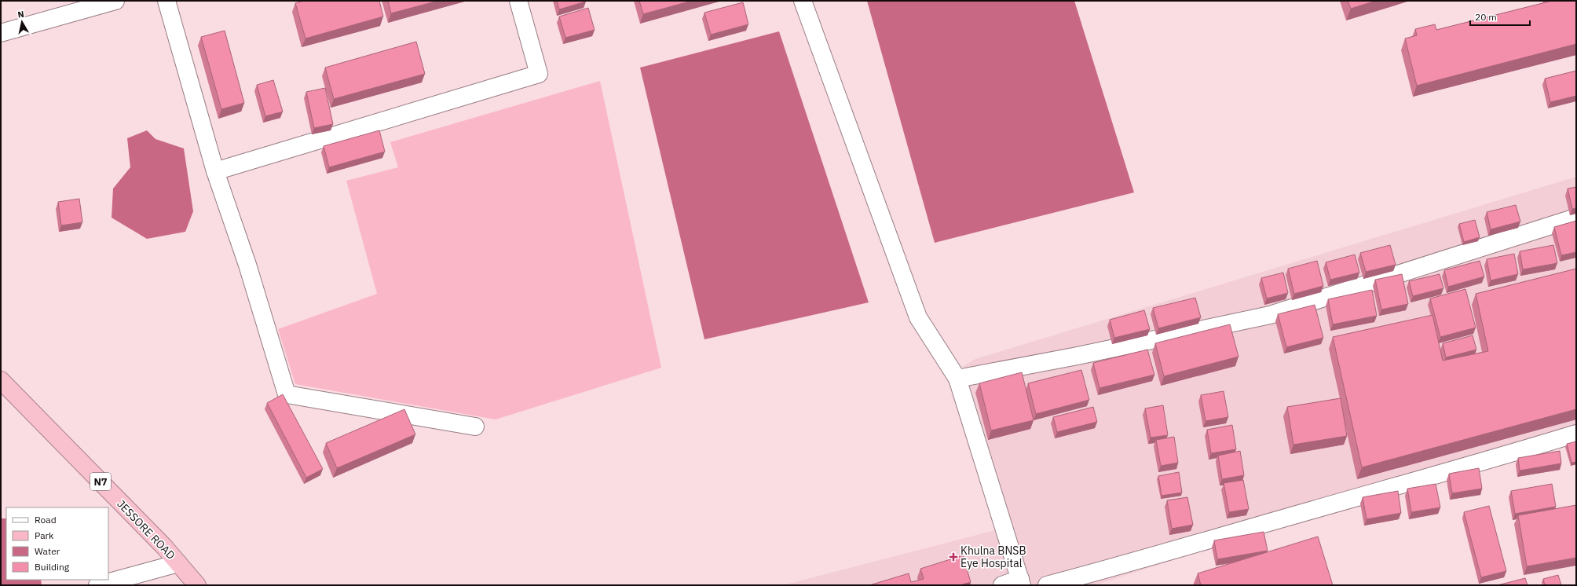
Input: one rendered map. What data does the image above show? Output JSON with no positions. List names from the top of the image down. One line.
{"streets":{"highway":["N7","JESSORE ROAD"]},"places":{"health":["Khulna BNSB Eye Hospital"]},"legend":["Road","Park","Water","Building"],"scale_bar":"20 m","north":"top"}
